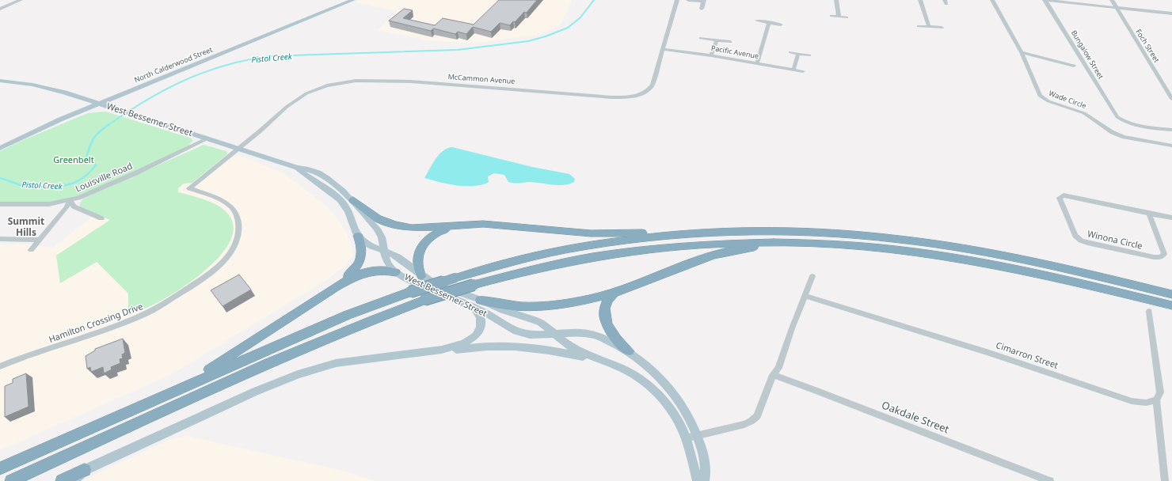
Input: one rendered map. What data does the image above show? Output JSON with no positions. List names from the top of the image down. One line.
{"streets":{"main road":["North Calderwood Street","West Bessemer Street"],"street":["Foch Street","Pacific Avenue","Bungalow Street","McCammon Avenue","Wade Circle","Louisville Road","Winona Circle","Hamilton Crossing Drive","Cimarron Street","Oakdale Street"]},"crossings":[["Pacific Avenue","McCammon Avenue"],["North Calderwood Street","West Bessemer Street"],["McCammon Avenue","West Bessemer Street"],["McCammon Avenue","Hamilton Crossing Drive"],["West Bessemer Street","Louisville Road"],["West Bessemer Street","Hamilton Crossing Drive"]],"districts":["Summit Hills"],"water":["Pistol Creek"],"parks":["Greenbelt"]}
